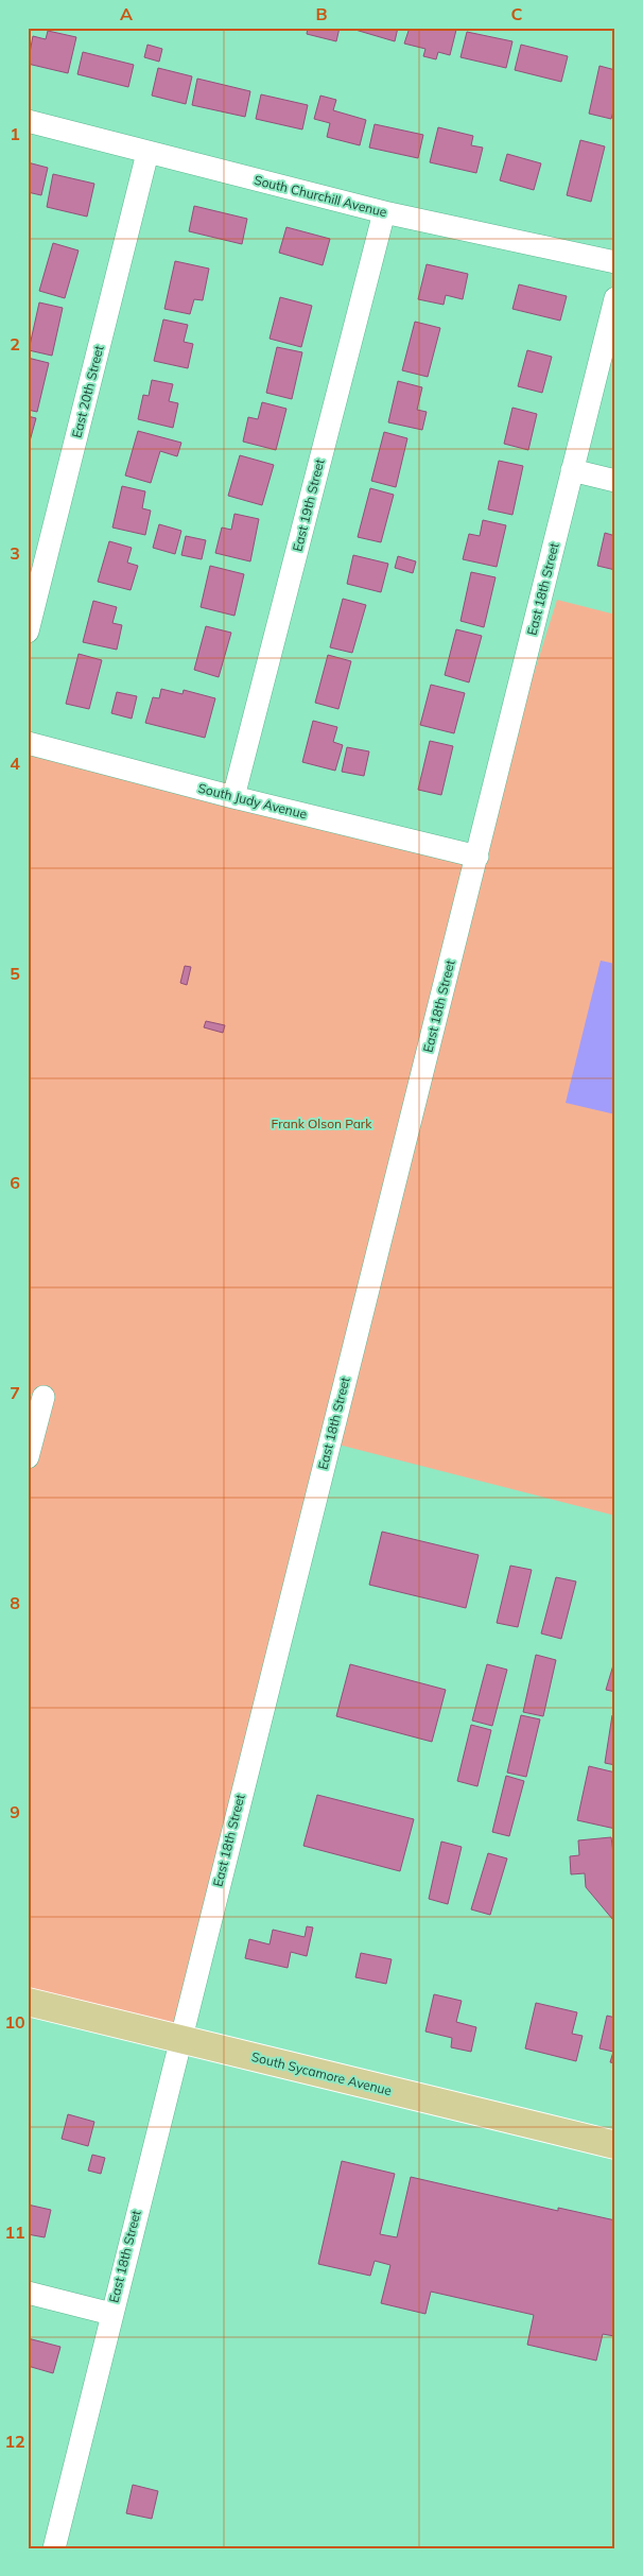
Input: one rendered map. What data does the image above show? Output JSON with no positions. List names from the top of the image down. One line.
{"streets":{"main road":["South Sycamore Avenue"],"street":["South Churchill Avenue","East 20th Street","East 19th Street","East 18th Street","South Judy Avenue"]},"crossings":[["South Churchill Avenue","East 20th Street"],["South Churchill Avenue","East 19th Street"],["East 19th Street","South Judy Avenue"],["East 18th Street","South Judy Avenue"],["East 18th Street","South Sycamore Avenue"]],"parks":["Frank Olson Park"],"grid":{"columns":["A","B","C"],"rows":["1","2","3","4","5","6","7","8","9","10","11","12"]}}
